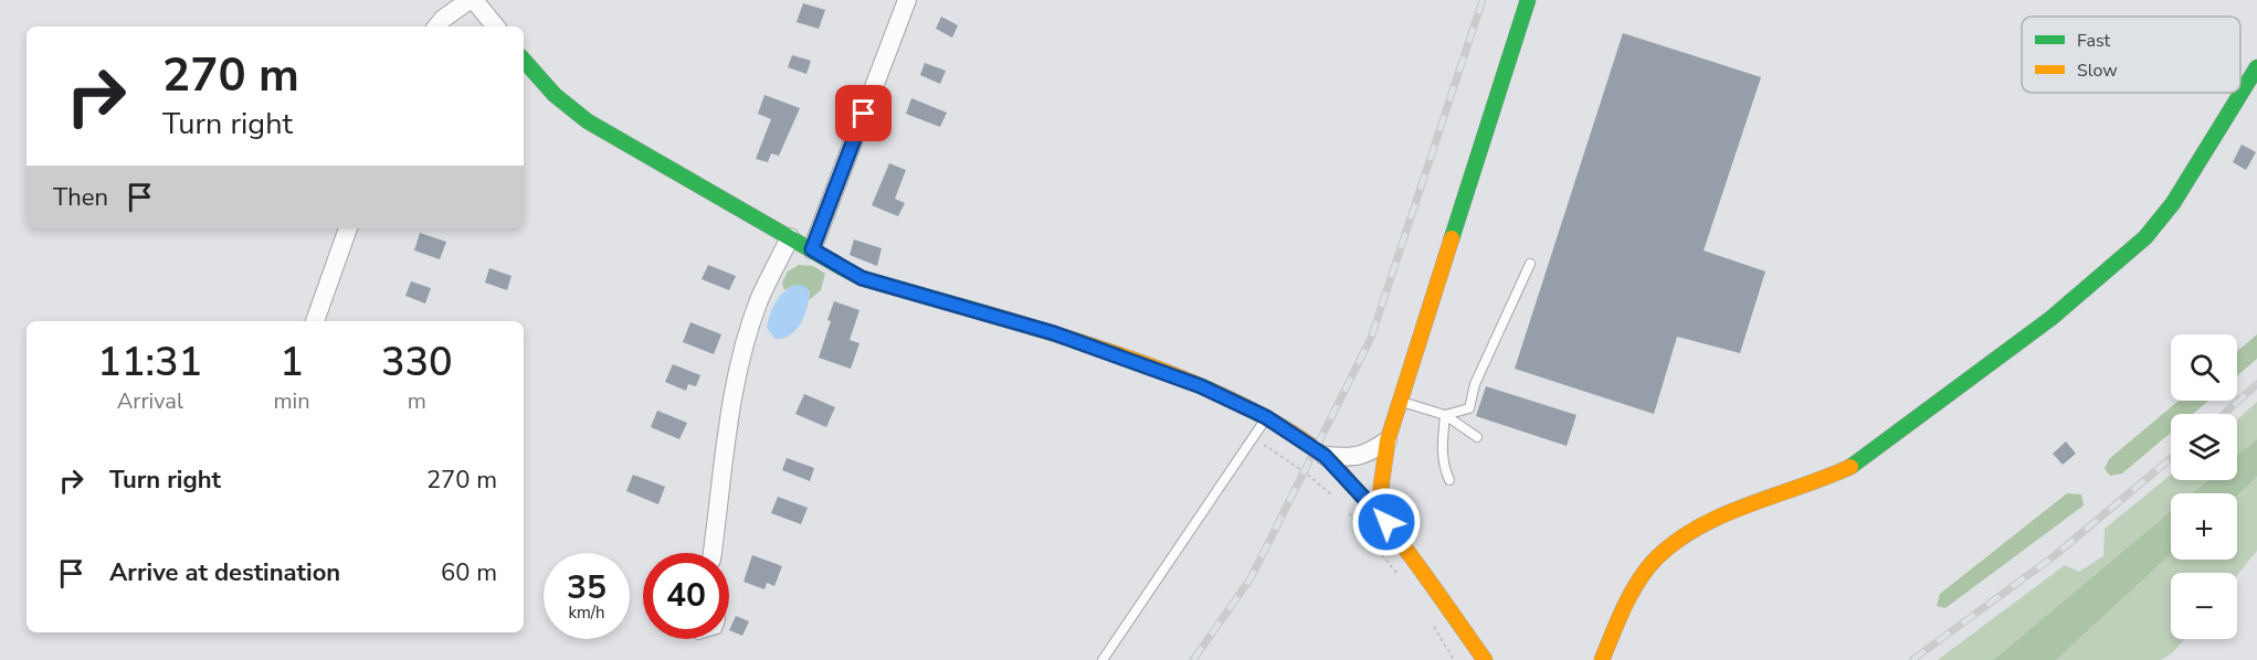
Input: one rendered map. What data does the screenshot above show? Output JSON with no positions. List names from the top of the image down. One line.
{"legend":["Fast","Slow"],"page":{"turn":["270 m","Turn right"],"then":"Then","eta":["11:31","Arrival","1","min","330","m"],"map_buttons":["+","−"],"list":[{"name":"Turn right","value":"270 m"},{"name":"Arrive at destination","value":"60 m"}],"speed":"35 km/h","limit":"40"}}
